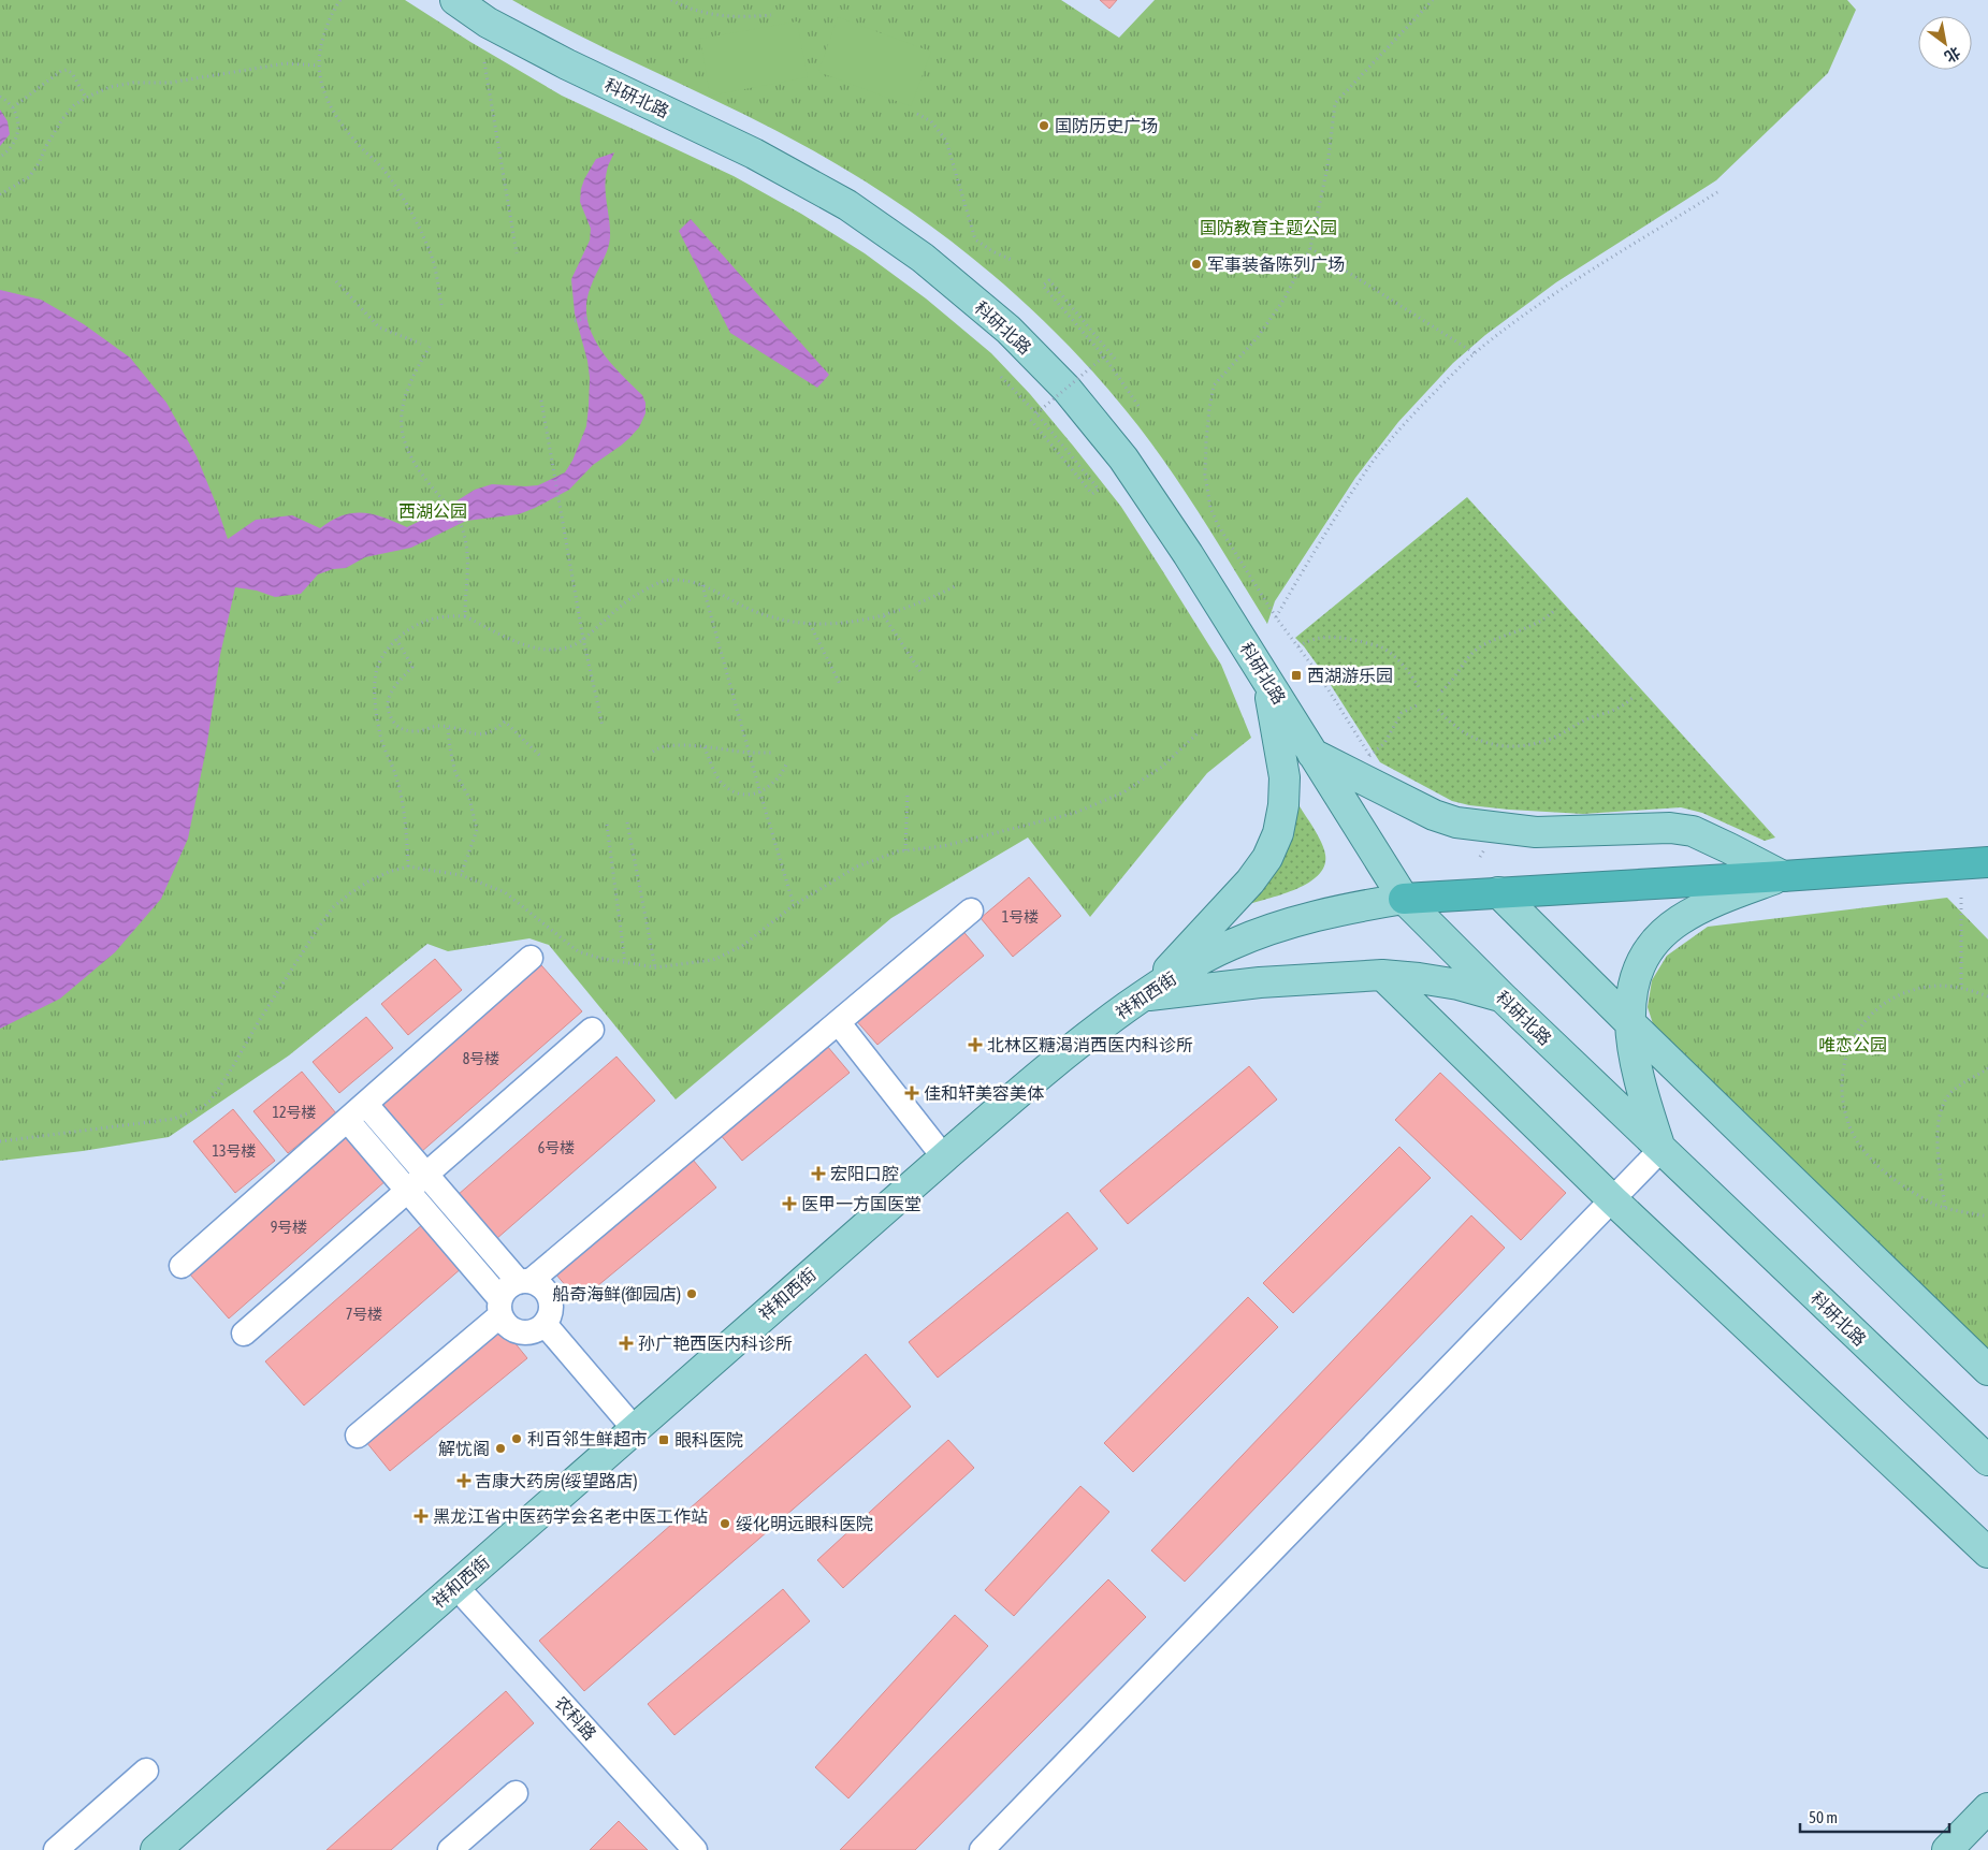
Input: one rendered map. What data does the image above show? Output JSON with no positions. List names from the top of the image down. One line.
{"streets":{"main road":["科研北路","祥和西街"],"street":["农科路"]},"crossings":[["科研北路","祥和西街"],["祥和西街","农科路"]],"parks":["国防教育主题公园","西湖公园","唯恋公园"],"places":{"other":["国防历史广场","军事装备陈列广场","船奇海鲜(御园店)","利百邻生鲜超市","解忧阁","绥化明远眼科医院"],"transit":["西湖游乐园","眼科医院"],"health":["北林区糖渴消西医内科诊所","佳和轩美容美体","宏阳口腔","医甲一方国医堂","孙广艳西医内科诊所","吉康大药房(绥望路店)","黑龙江省中医药学会名老中医工作站"]},"house_numbers":["1号楼","8号楼","12号楼","6号楼","13号楼","9号楼","7号楼"],"scale_bar":"50 m","north":"bottom right"}
